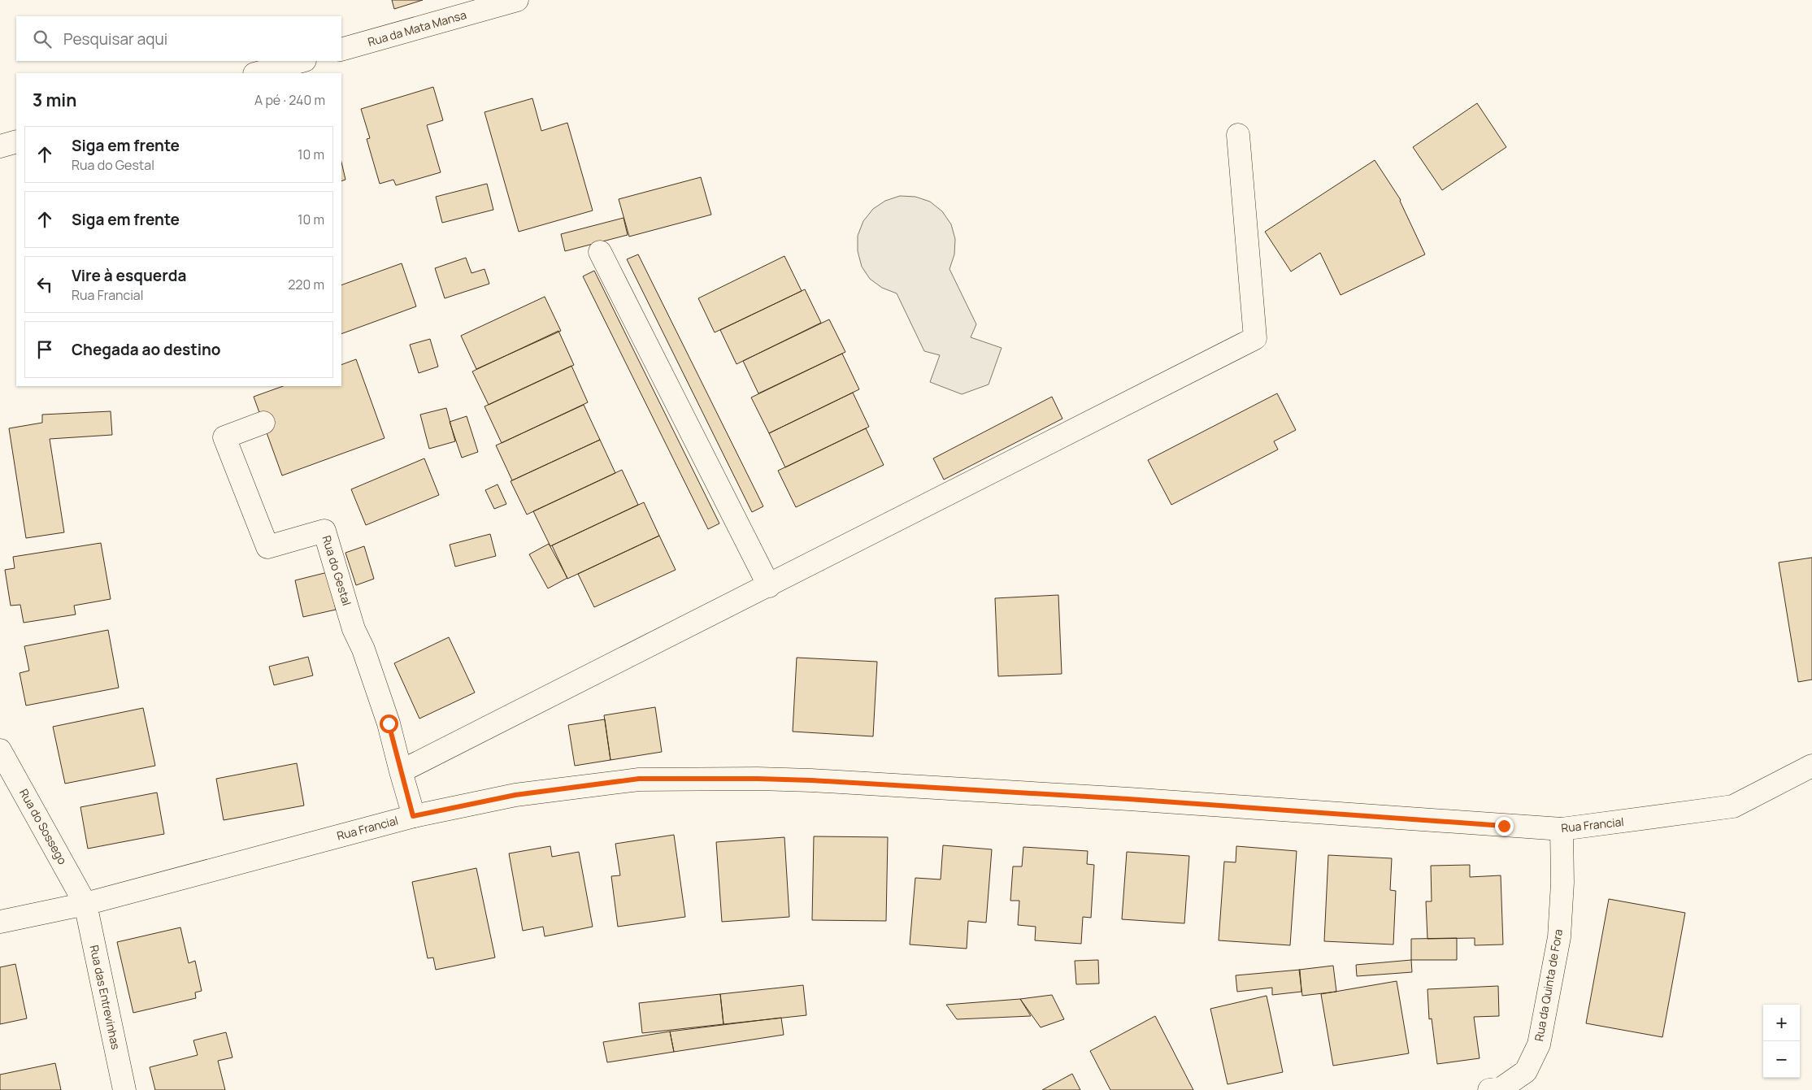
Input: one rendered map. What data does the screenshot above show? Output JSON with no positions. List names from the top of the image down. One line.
{"streets":{"street":["Rua da Mata Mansa","Rua do Gestal","Rua Francial","Rua do Sossego","Rua da Quinta de Fora","Rua das Entrevinhas"]},"crossings":[["Rua Francial","Rua do Sossego"],["Rua Francial","Rua da Quinta de Fora"],["Rua Francial","Rua das Entrevinhas"],["Rua do Sossego","Rua das Entrevinhas"]],"page":{"search":"Pesquisar aqui","heading":["3 min","A pé · 240 m"],"list":[["Siga em frente","Rua do Gestal","10 m"],["Siga em frente","10 m"],["Vire à esquerda","Rua Francial","220 m"],"Chegada ao destino"],"map_buttons":["+","−"]}}
